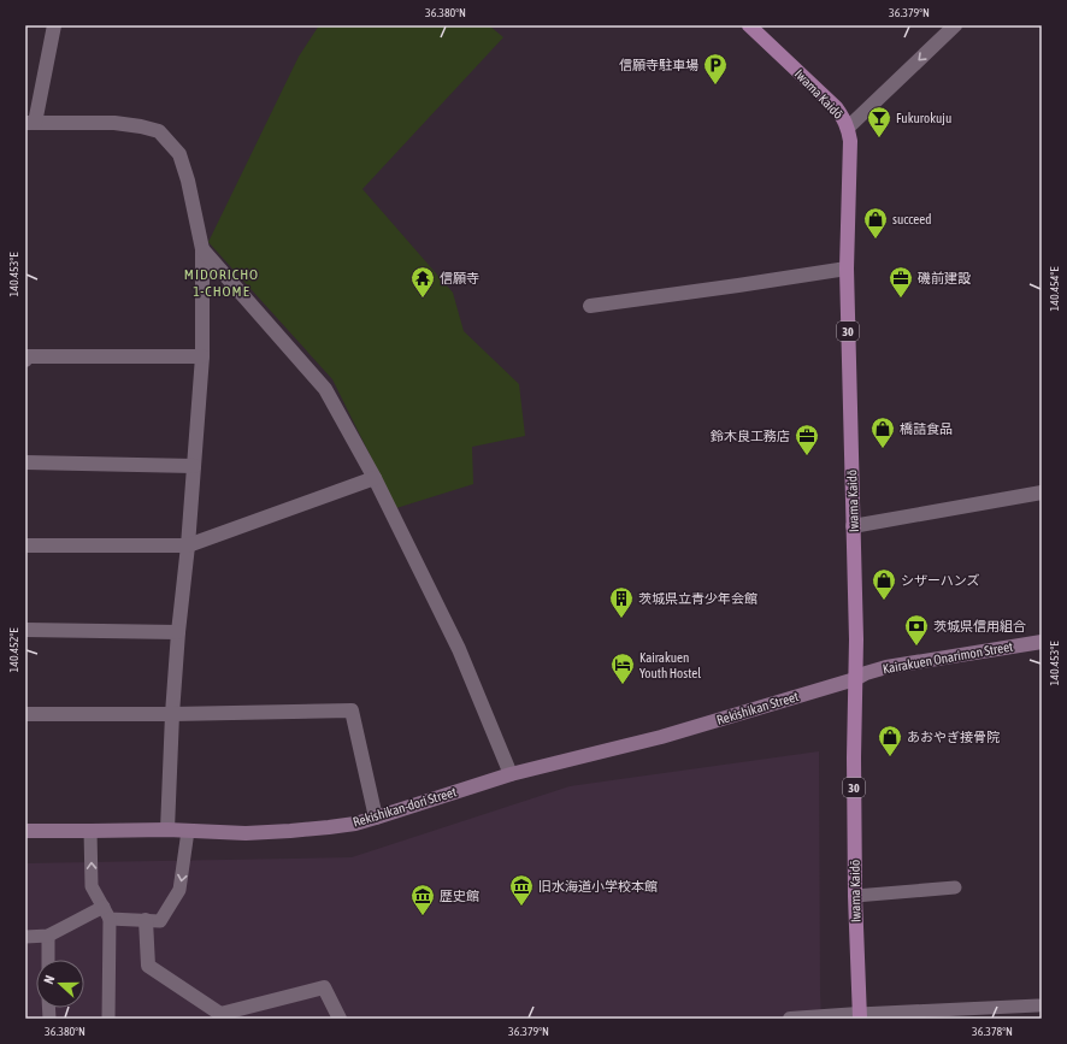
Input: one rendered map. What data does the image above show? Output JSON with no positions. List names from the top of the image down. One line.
{"streets":{"main road":["Iwama Kaidō","30"],"street":["Kairakuen Onarimon Street","Rekishikan Street","Rekishikan-dori Street"]},"crossings":[["Iwama Kaidō","Kairakuen Onarimon Street"],["Iwama Kaidō","Rekishikan Street"],["Kairakuen Onarimon Street","Rekishikan Street"],["Rekishikan Street","Rekishikan-dori Street"]],"districts":["MIDORICHO 1-CHOME"],"places":{"parking":["信願寺駐車場"],"bar":["Fukurokuju"],"shop":["succeed","橋詰食品","シザーハンズ","あおやぎ接骨院"],"temple":["信願寺"],"office":["磯前建設","鈴木良工務店"],"building":["茨城県立青少年会館"],"bank":["茨城県信用組合"],"hotel":["Kairakuen Youth Hostel"],"museum":["旧水海道小学校本館","歴史館"]},"north":"left","coordinates":["36.380°N","36.379°N","140.453°E","140.454°E","140.452°E","36.378°N"]}
